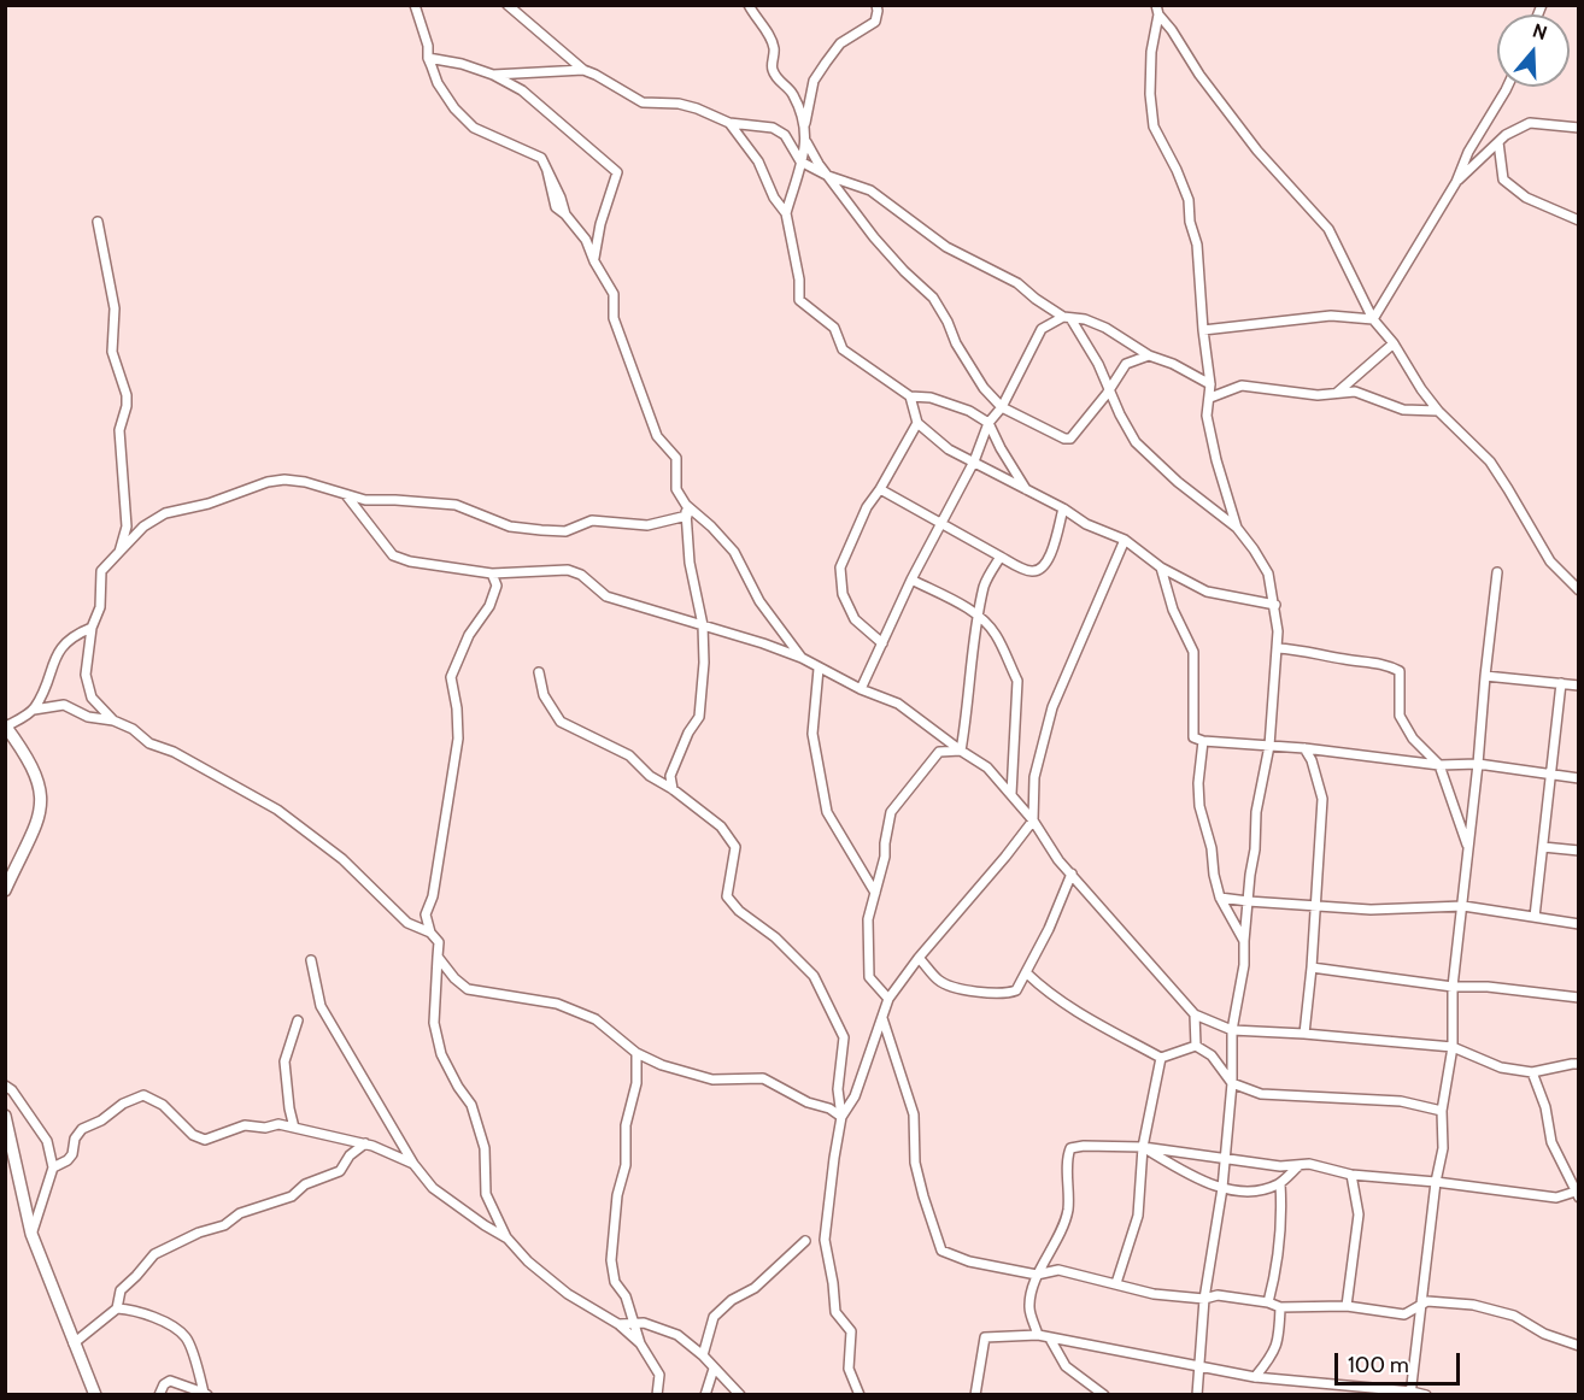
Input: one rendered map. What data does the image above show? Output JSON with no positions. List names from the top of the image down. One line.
{"scale_bar":"100 m","north":"top"}
